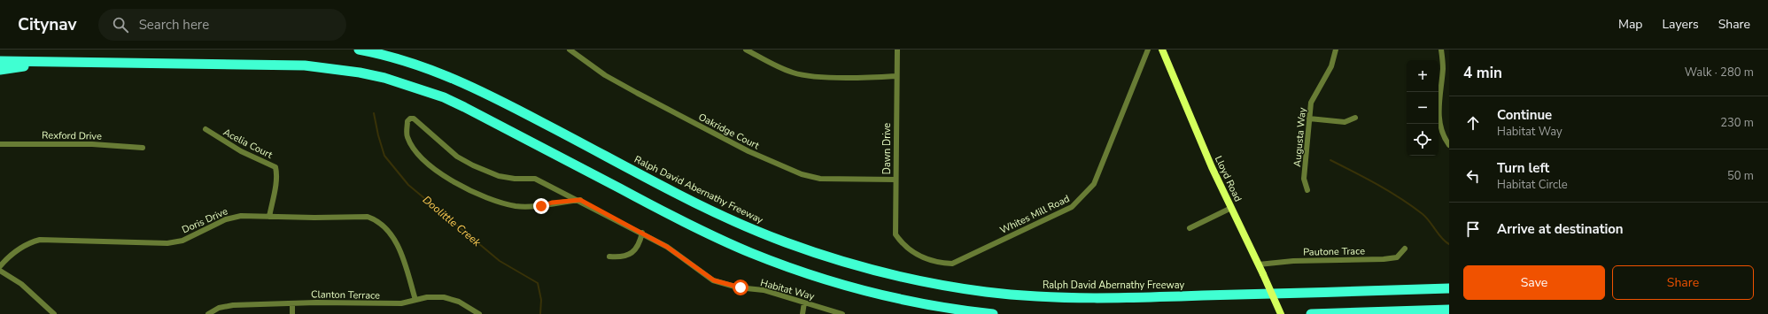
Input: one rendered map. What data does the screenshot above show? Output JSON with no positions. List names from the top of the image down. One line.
{"streets":{"highway":["Ralph David Abernathy Freeway"],"street":["Oakridge Court","Rexford Drive","Augusta Way","Acelia Court","Dawn Drive","Lloyd Road","Whites Mill Road","Doris Drive","Pautone Trace","Habitat Way","Clanton Terrace"]},"crossings":[["Oakridge Court","Dawn Drive"],["Acelia Court","Doris Drive"],["Dawn Drive","Whites Mill Road"],["Lloyd Road","Pautone Trace"],["Doris Drive","Clanton Terrace"]],"water":["Doolittle Creek"],"page":{"header":"Citynav","search":"Search here","nav":["Map","Layers","Share"],"heading":["4 min","Walk · 280 m"],"map_buttons":["+","−"],"list":[["Continue","Habitat Way","230 m"],["Turn left","Habitat Circle","50 m"],"Arrive at destination"],"buttons":["Save","Share"]}}
